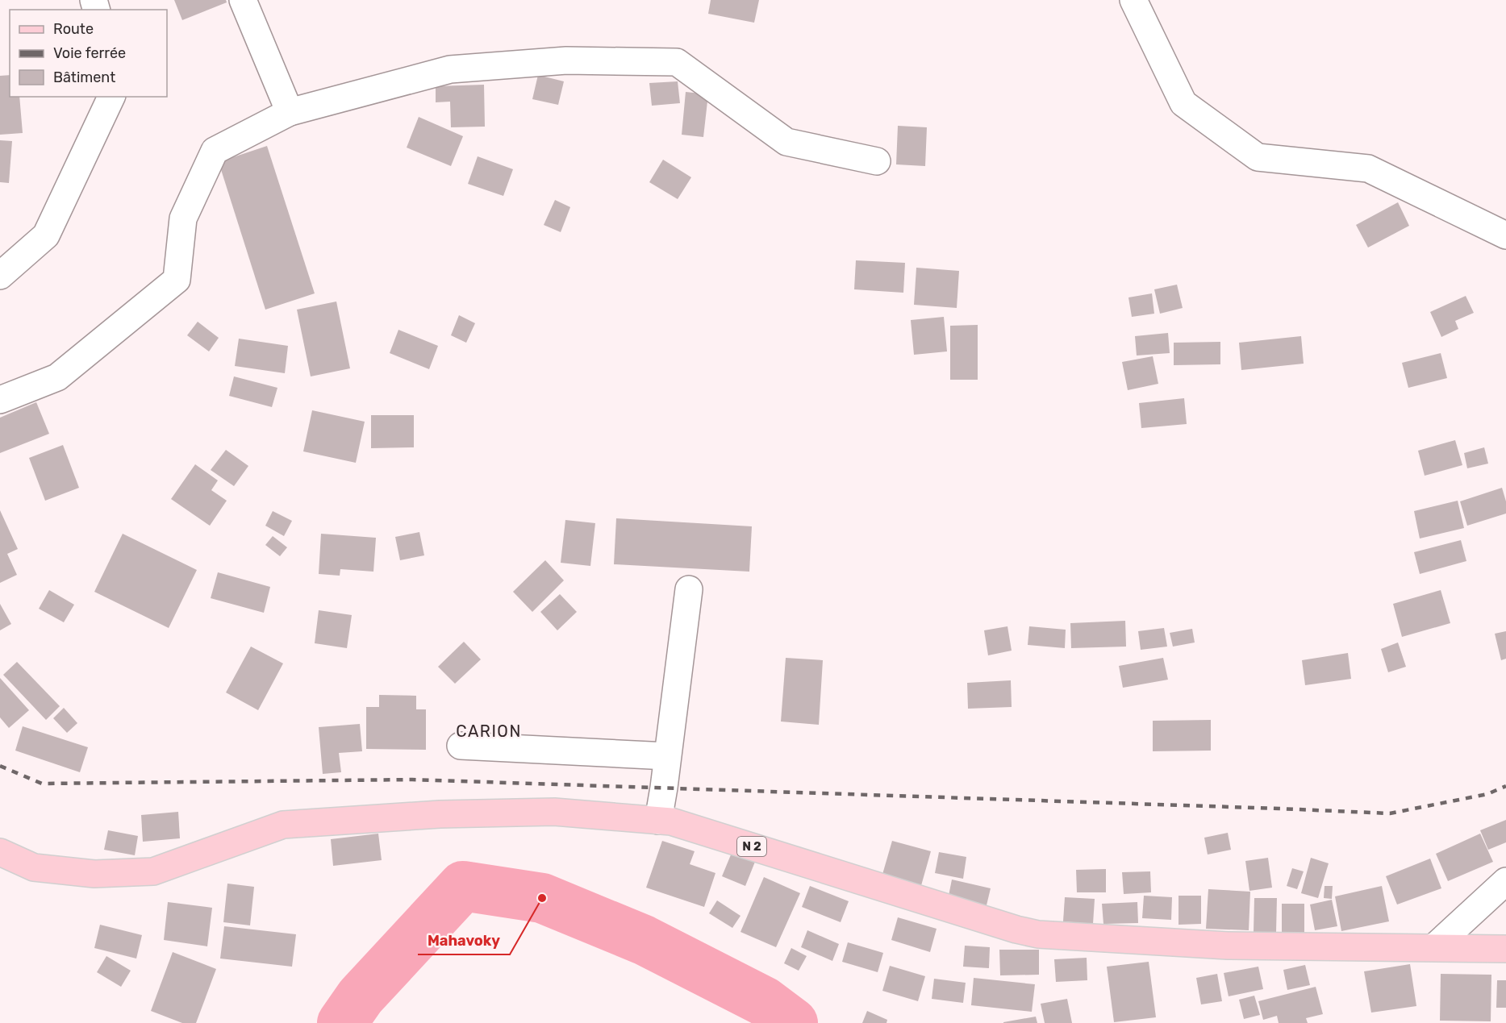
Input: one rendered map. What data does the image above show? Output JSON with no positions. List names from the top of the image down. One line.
{"streets":{"main road":["N 2"]},"districts":["CARION"],"places":["Mahavoky"],"legend":["Route","Voie ferrée","Bâtiment"]}
